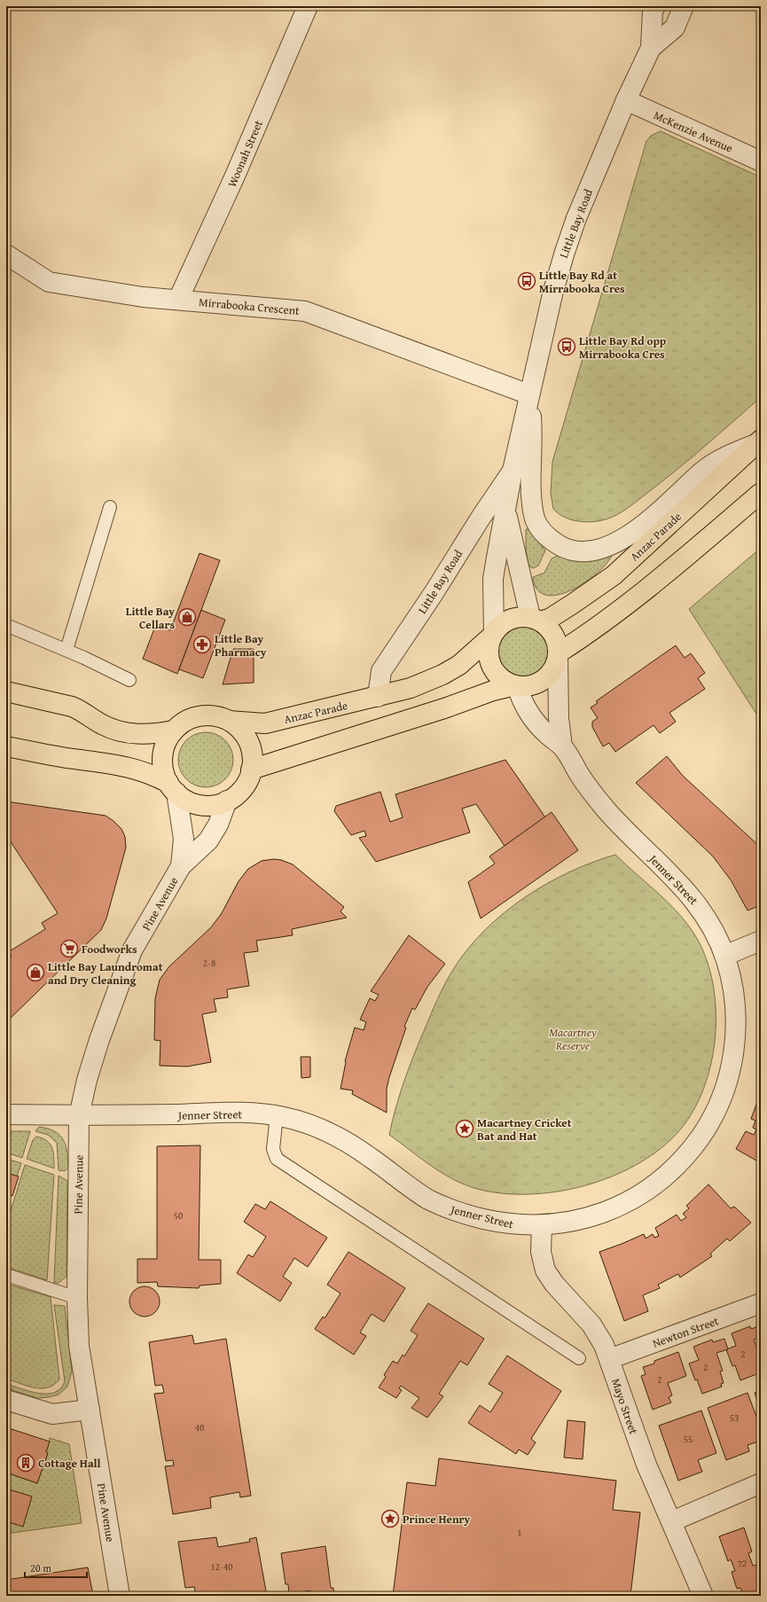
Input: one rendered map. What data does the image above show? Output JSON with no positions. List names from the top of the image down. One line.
{"streets":{"main road":["Anzac Parade"],"street":["McKenzie Avenue","Woonah Street","Little Bay Road","Mirrabooka Crescent","Jenner Street","Pine Avenue","Newton Street","Mayo Street"]},"crossings":[["McKenzie Avenue","Little Bay Road"],["Woonah Street","Mirrabooka Crescent"],["Little Bay Road","Mirrabooka Crescent"],["Little Bay Road","Anzac Parade"],["Little Bay Road","Jenner Street"],["Anzac Parade","Jenner Street"],["Anzac Parade","Pine Avenue"],["Jenner Street","Pine Avenue"],["Jenner Street","Mayo Street"],["Newton Street","Mayo Street"]],"parks":["Macartney Reserve"],"places":{"bus stop":["Little Bay Rd at Mirrabooka Cres","Little Bay Rd opp Mirrabooka Cres"],"shop":["Little Bay Cellars","Little Bay Laundromat and Dry Cleaning"],"pharmacy":["Little Bay Pharmacy"],"supermarket":["Foodworks"],"place":["Macartney Cricket Bat and Hat","Prince Henry"],"building":["Cottage Hall"]},"house_numbers":["2-8","50","2","2","2","53","40","55","1","72","12-40"],"scale_bar":"20 m"}
